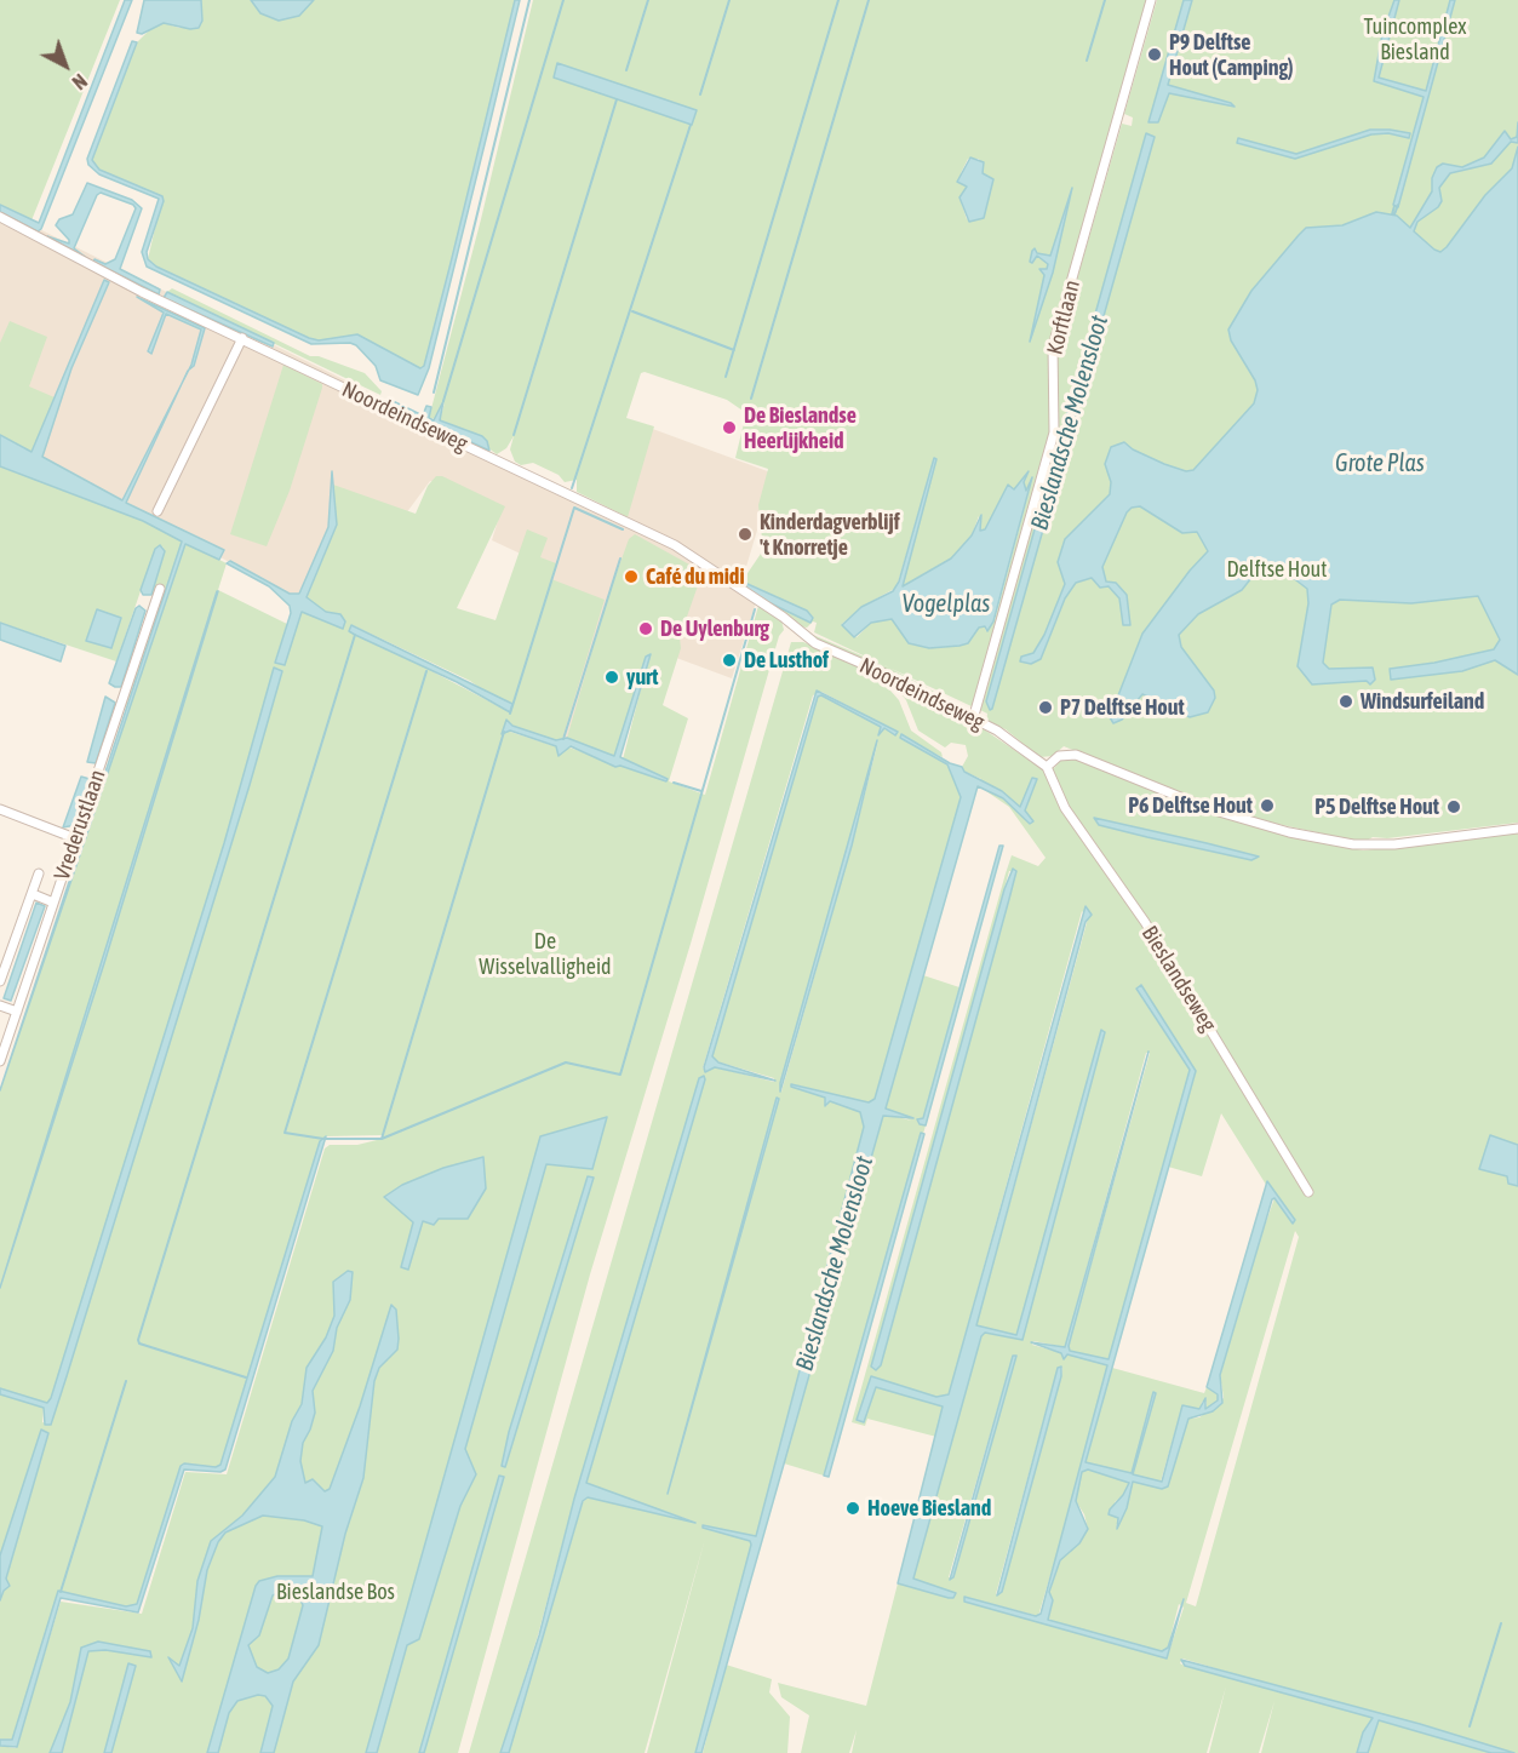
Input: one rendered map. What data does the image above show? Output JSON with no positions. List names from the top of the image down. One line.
{"streets":{"street":["Korftlaan","Noordeindseweg","Vrederustlaan","Bieslandseweg"]},"crossings":[["Korftlaan","Noordeindseweg"],["Noordeindseweg","Bieslandseweg"]],"water":["Bieslandsche Molensloot","Grote Plas","Vogelplas"],"parks":["Tuincomplex Biesland","Delftse Hout","De Wisselvalligheid","Bieslandse Bos"],"places":["P9 Delftse Hout (Camping)","De Bieslandse Heerlijkheid","Kinderdagverblijf 't Knorretje","Café du midi","De Uylenburg","De Lusthof","yurt","Windsurfeiland","P7 Delftse Hout","P6 Delftse Hout","P5 Delftse Hout","Hoeve Biesland"],"north":"bottom right"}
